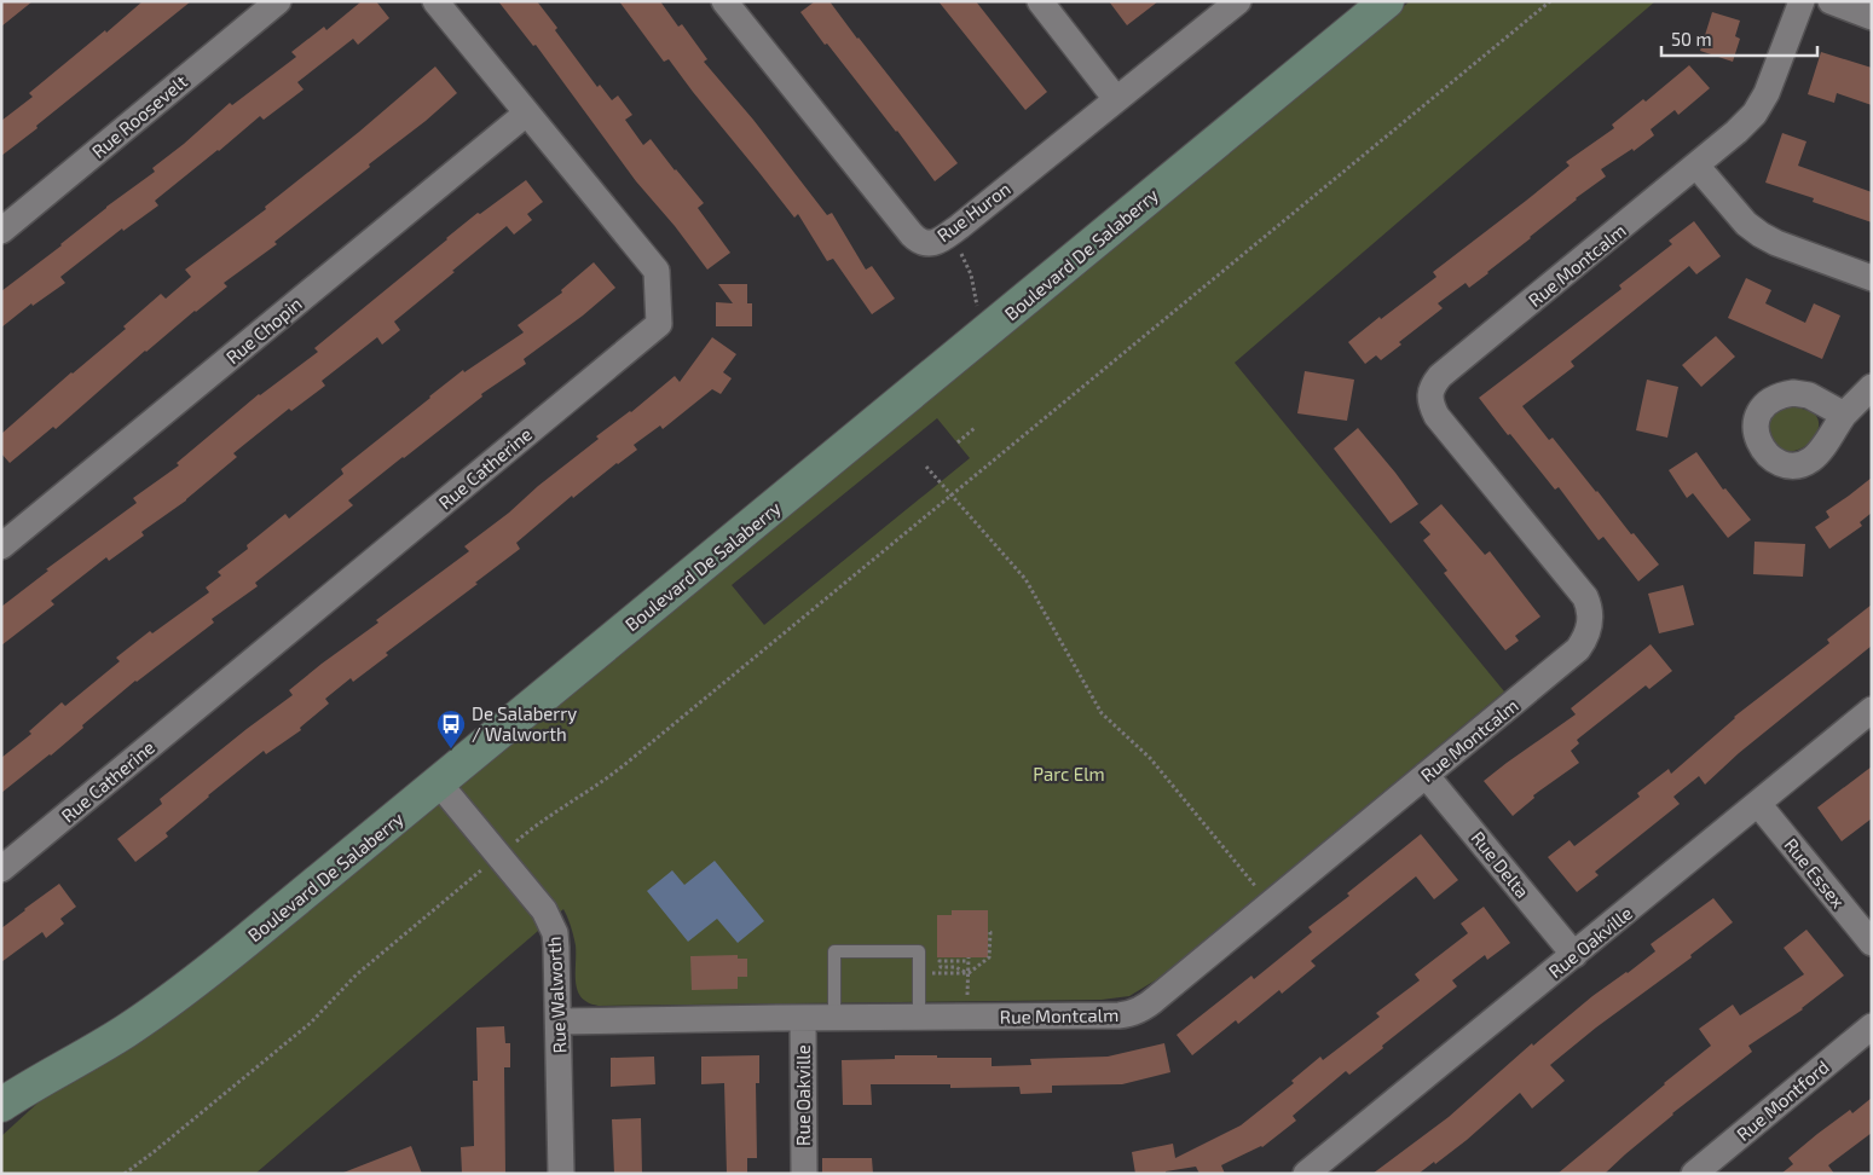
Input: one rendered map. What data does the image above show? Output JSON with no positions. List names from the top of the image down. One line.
{"streets":{"street":["Rue Roosevelt","Rue Huron","Boulevard De Salaberry","Rue Montcalm","Rue Chopin","Rue Catherine","Rue Delta","Rue Essex","Rue Oakville","Rue Walworth","Rue Montford"]},"crossings":[["Boulevard De Salaberry","Rue Walworth"],["Rue Montcalm","Rue Delta"],["Rue Montcalm","Rue Oakville"],["Rue Montcalm","Rue Walworth"],["Rue Chopin","Rue Catherine"],["Rue Delta","Rue Oakville"],["Rue Essex","Rue Oakville"]],"parks":["Parc Elm"],"places":{"bus stop":["De Salaberry / Walworth"]},"scale_bar":"50 m"}
